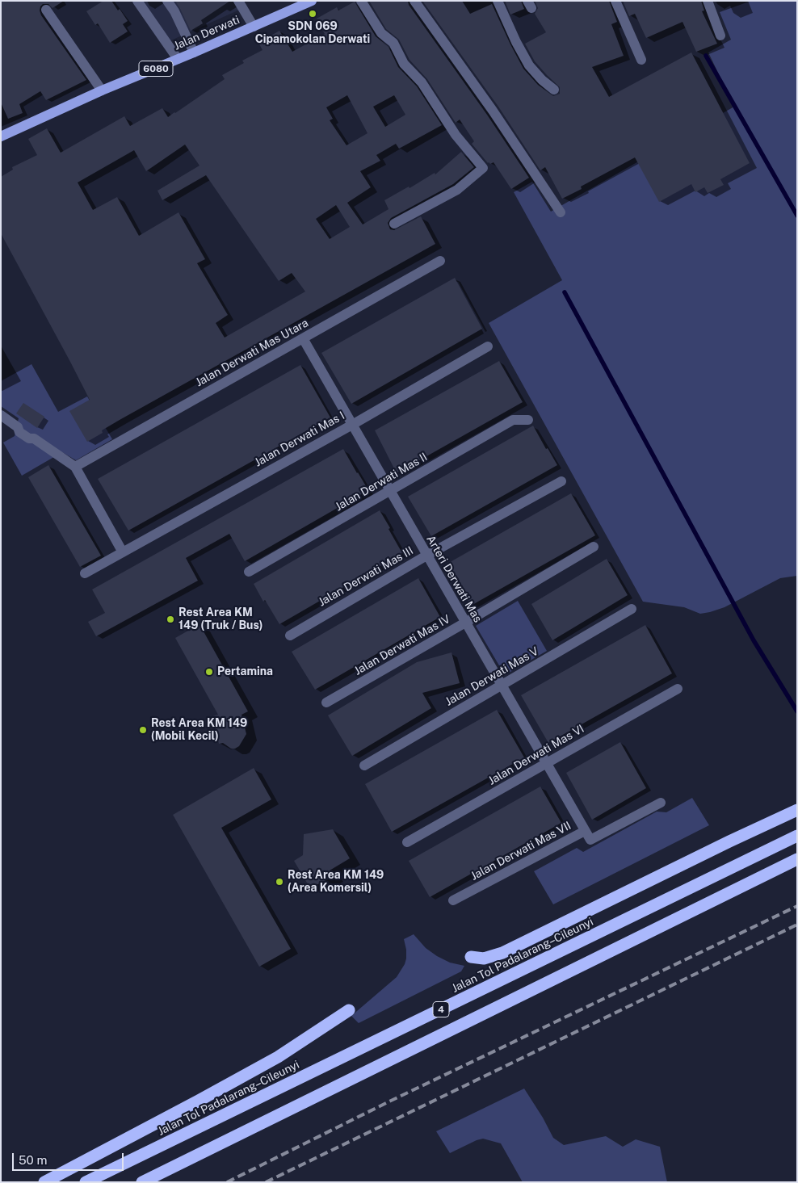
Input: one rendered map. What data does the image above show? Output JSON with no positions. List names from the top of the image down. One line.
{"streets":{"highway":["Jalan Tol Padalarang–Cileunyi","4"],"main road":["Jalan Derwati","6080"],"street":["Jalan Derwati Mas Utara","Jalan Derwati Mas I","Jalan Derwati Mas II","Jalan Derwati Mas III","Arteri Derwati Mas","Jalan Derwati Mas IV","Jalan Derwati Mas V","Jalan Derwati Mas VI","Jalan Derwati Mas VII"]},"crossings":[["Jalan Derwati Mas Utara","Arteri Derwati Mas"],["Jalan Derwati Mas I","Arteri Derwati Mas"],["Jalan Derwati Mas II","Arteri Derwati Mas"],["Jalan Derwati Mas III","Arteri Derwati Mas"],["Arteri Derwati Mas","Jalan Derwati Mas IV"],["Arteri Derwati Mas","Jalan Derwati Mas V"],["Arteri Derwati Mas","Jalan Derwati Mas VI"],["Arteri Derwati Mas","Jalan Derwati Mas VII"]],"places":["SDN 069 Cipamokolan Derwati","Rest Area KM 149 (Truk / Bus)","Pertamina","Rest Area KM 149 (Mobil Kecil)","Rest Area KM 149 (Area Komersil)"],"scale_bar":"50 m"}
